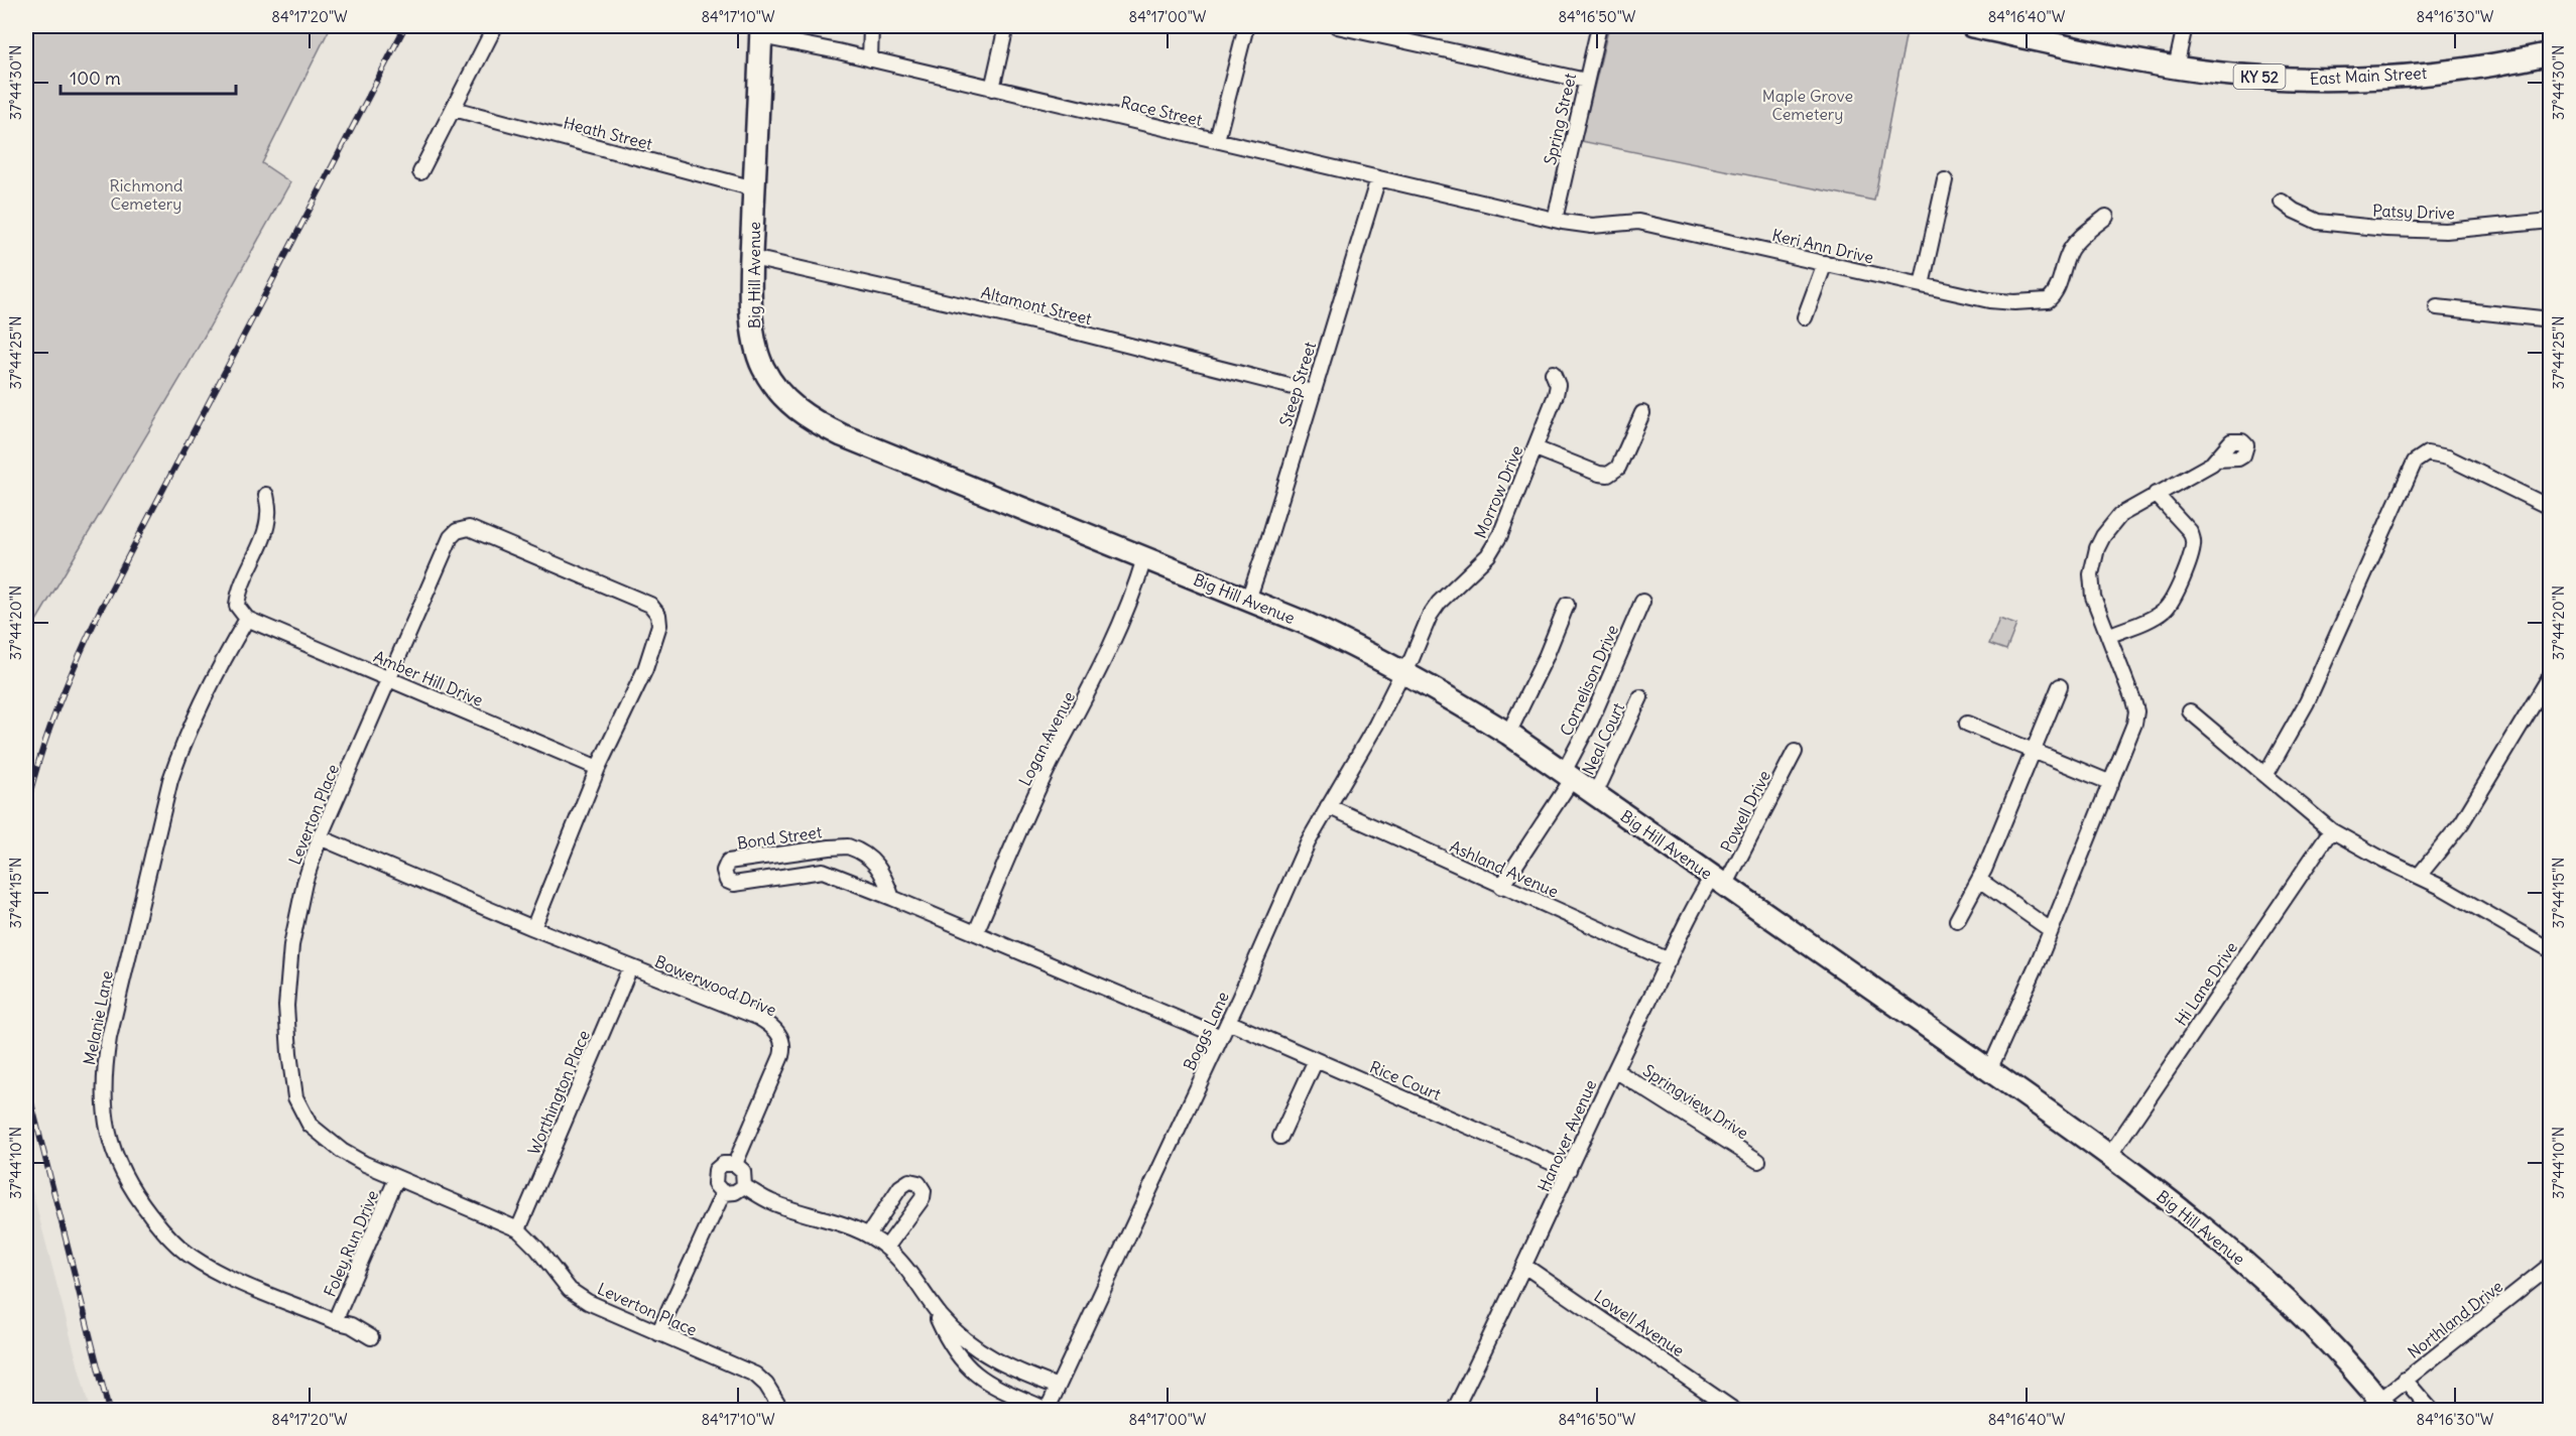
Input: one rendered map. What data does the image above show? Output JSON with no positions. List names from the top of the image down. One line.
{"streets":{"main road":["East Main Street","KY 52","Big Hill Avenue"],"street":["Race Street","Spring Street","Heath Street","Patsy Drive","Keri Ann Drive","Altamont Street","Steep Street","Morrow Drive","Amber Hill Drive","Cornelison Drive","Logan Avenue","Neal Court","Powell Drive","Leverton Place","Bond Street","Ashland Avenue","Hi Lane Drive","Bowerwood Drive","Melanie Lane","Boggs Lane","Rice Court","Worthington Place","Springview Drive","Hanover Avenue","Foley Run Drive","Northland Drive","Lowell Avenue"]},"crossings":[["Race Street","Spring Street"],["Race Street","Keri Ann Drive"],["Race Street","Big Hill Avenue"],["Race Street","Steep Street"],["Spring Street","Keri Ann Drive"],["Heath Street","Big Hill Avenue"],["Big Hill Avenue","Altamont Street"],["Big Hill Avenue","Steep Street"],["Big Hill Avenue","Morrow Drive"],["Big Hill Avenue","Cornelison Drive"],["Big Hill Avenue","Logan Avenue"],["Big Hill Avenue","Neal Court"],["Big Hill Avenue","Powell Drive"],["Big Hill Avenue","Hi Lane Drive"],["Big Hill Avenue","Boggs Lane"],["Big Hill Avenue","Hanover Avenue"],["Big Hill Avenue","Northland Drive"],["Altamont Street","Steep Street"],["Morrow Drive","Boggs Lane"],["Amber Hill Drive","Leverton Place"],["Amber Hill Drive","Melanie Lane"],["Cornelison Drive","Ashland Avenue"],["Logan Avenue","Bond Street"],["Powell Drive","Hanover Avenue"],["Leverton Place","Bowerwood Drive"],["Leverton Place","Worthington Place"],["Leverton Place","Foley Run Drive"],["Bond Street","Boggs Lane"],["Ashland Avenue","Boggs Lane"],["Ashland Avenue","Hanover Avenue"],["Bowerwood Drive","Worthington Place"],["Melanie Lane","Foley Run Drive"],["Boggs Lane","Rice Court"],["Rice Court","Hanover Avenue"],["Springview Drive","Hanover Avenue"],["Hanover Avenue","Lowell Avenue"]],"parks":["Maple Grove Cemetery","Richmond Cemetery"],"scale_bar":"100 m","coordinates":["84°17'20\"W","84°17'10\"W","84°17'00\"W","84°16'50\"W","84°16'40\"W","84°16'30\"W","37°44'30\"N","37°44'25\"N","37°44'20\"N","37°44'15\"N","37°44'10\"N"]}
